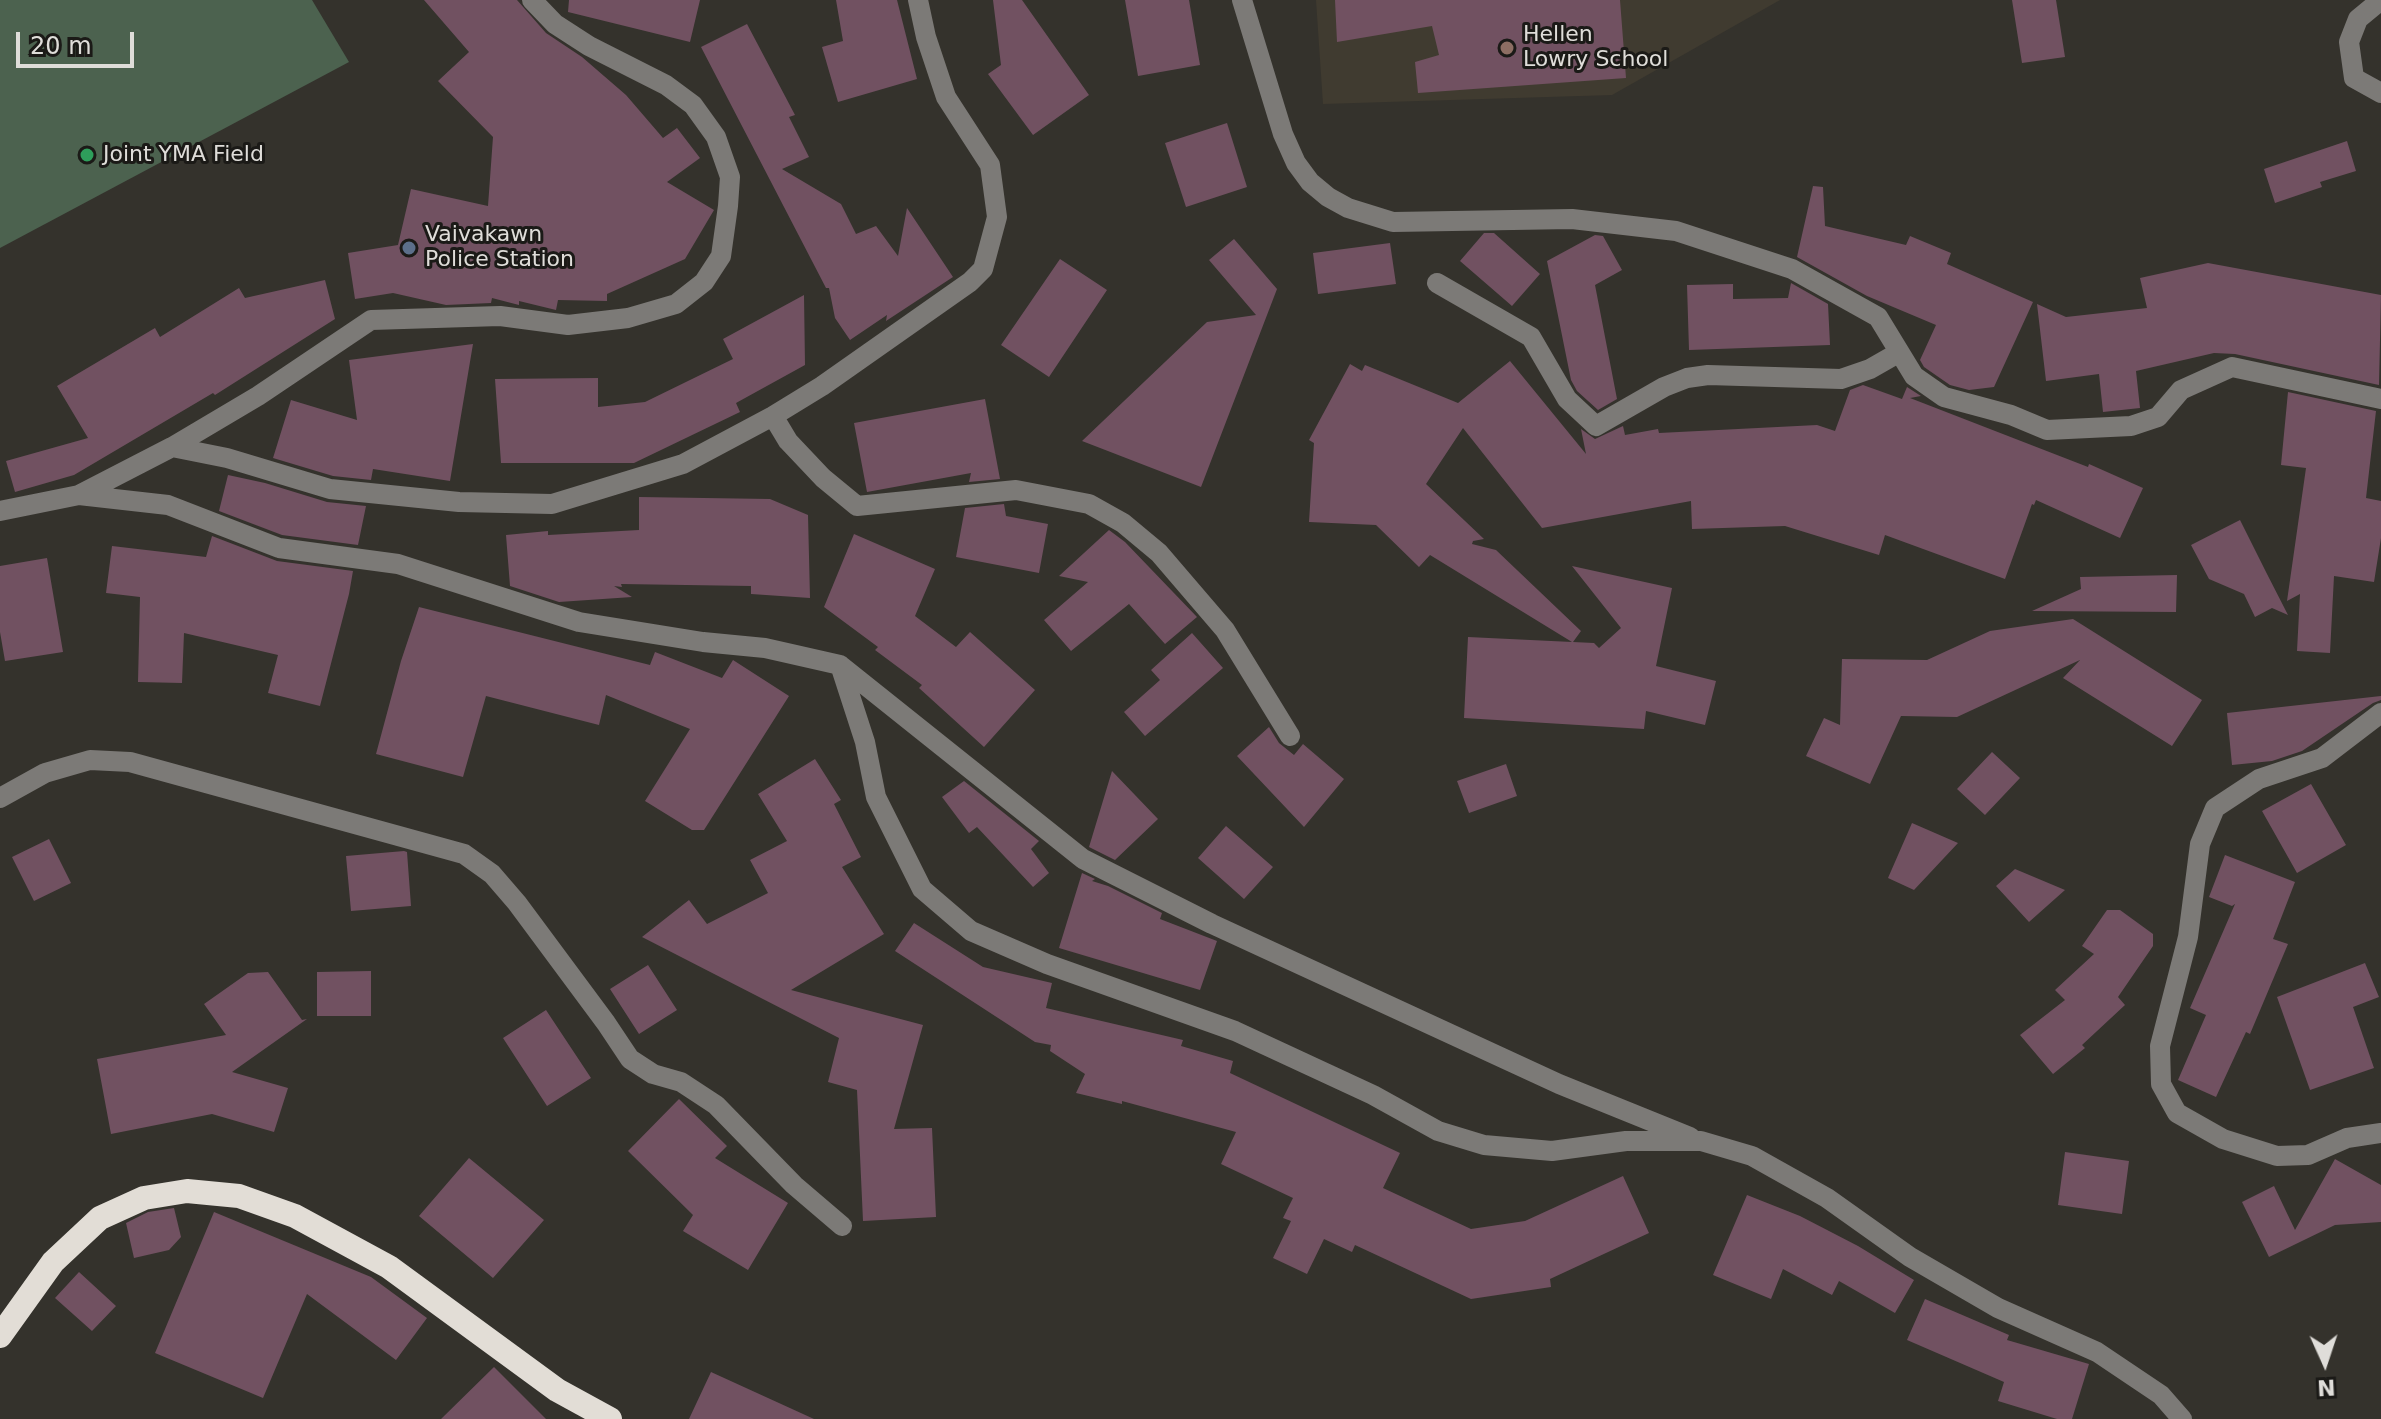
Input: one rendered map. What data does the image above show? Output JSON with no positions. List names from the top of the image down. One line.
{"places":["Hellen Lowry School","Joint YMA Field","Vaivakawn Police Station"],"scale_bar":"20 m","north":"bottom"}
